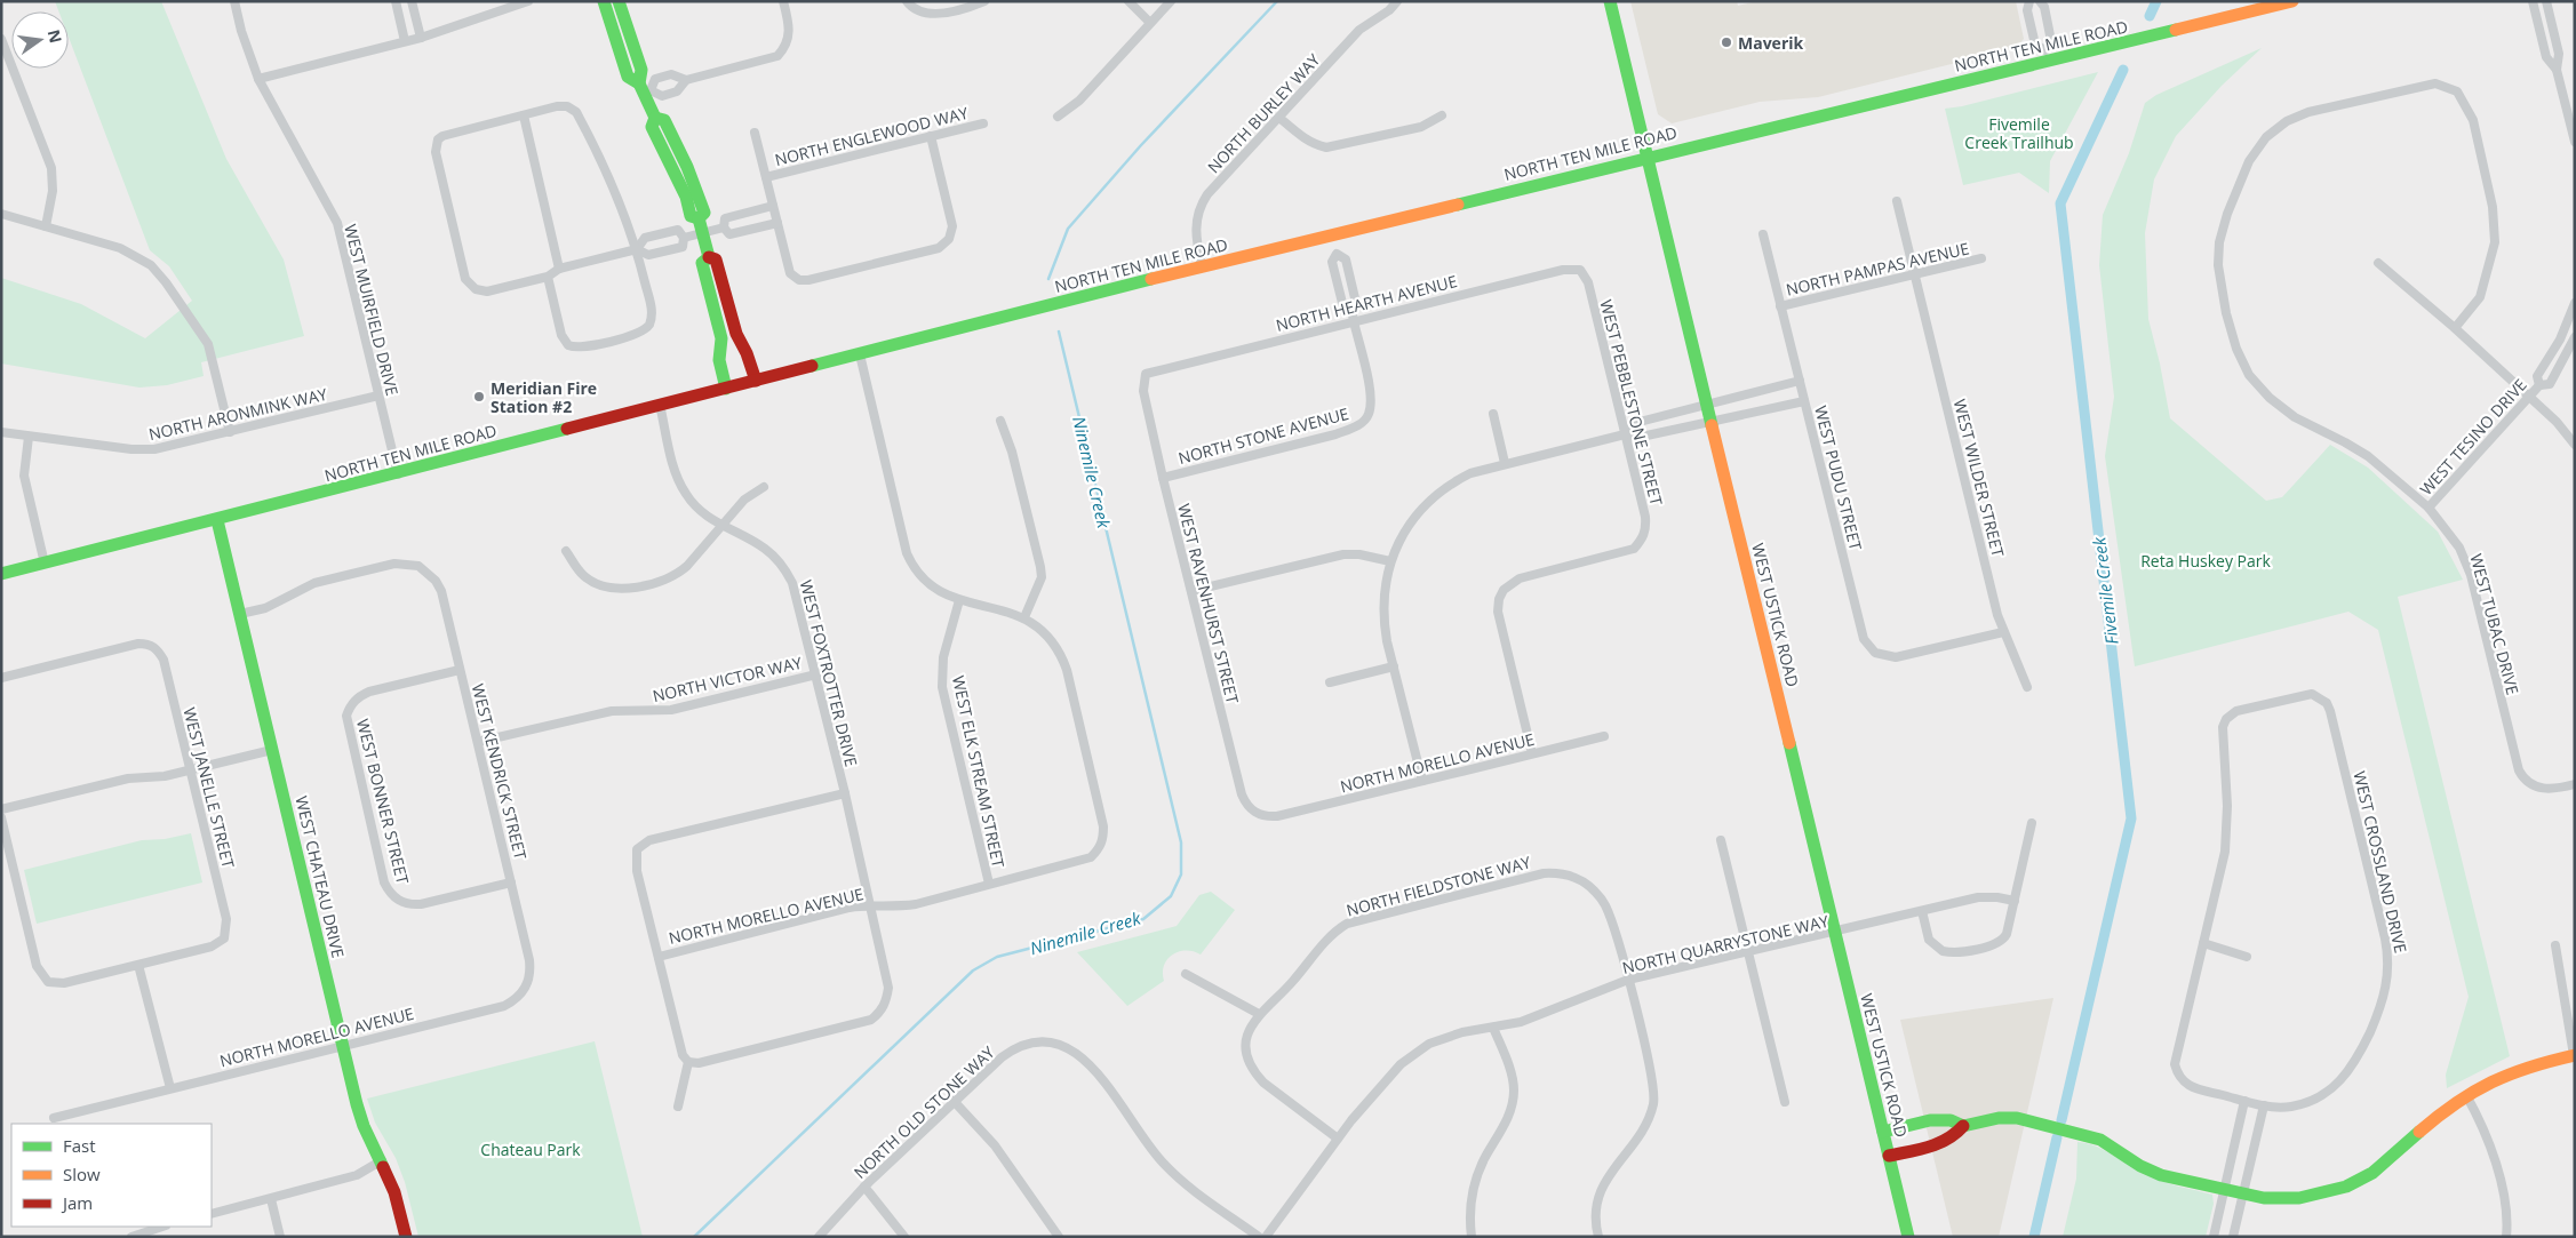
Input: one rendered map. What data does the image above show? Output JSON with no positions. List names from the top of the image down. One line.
{"streets":{"main road":["NORTH TEN MILE ROAD","WEST USTICK ROAD","WEST CHATEAU DRIVE"],"street":["NORTH BURLEY WAY","NORTH ENGLEWOOD WAY","NORTH PAMPAS AVENUE","NORTH HEARTH AVENUE","WEST MUIRFIELD DRIVE","WEST PEBBLESTONE STREET","NORTH ARONMINK WAY","NORTH STONE AVENUE","WEST TESINO DRIVE","WEST PUDU STREET","WEST WILDER STREET","WEST RAVENHURST STREET","WEST TUBAC DRIVE","WEST FOXTROTTER DRIVE","NORTH VICTOR WAY","NORTH MORELLO AVENUE","WEST KENDRICK STREET","WEST ELK STREAM STREET","WEST JANELLE STREET","WEST BONNER STREET","WEST CROSSLAND DRIVE","NORTH FIELDSTONE WAY","NORTH QUARRYSTONE WAY","NORTH OLD STONE WAY"]},"crossings":[["NORTH TEN MILE ROAD","NORTH BURLEY WAY"],["NORTH TEN MILE ROAD","WEST MUIRFIELD DRIVE"],["NORTH TEN MILE ROAD","WEST USTICK ROAD"],["NORTH TEN MILE ROAD","WEST FOXTROTTER DRIVE"],["NORTH TEN MILE ROAD","WEST CHATEAU DRIVE"],["NORTH PAMPAS AVENUE","WEST PUDU STREET"],["NORTH PAMPAS AVENUE","WEST WILDER STREET"],["NORTH HEARTH AVENUE","WEST PEBBLESTONE STREET"],["NORTH HEARTH AVENUE","NORTH STONE AVENUE"],["NORTH HEARTH AVENUE","WEST RAVENHURST STREET"],["WEST MUIRFIELD DRIVE","NORTH ARONMINK WAY"],["WEST PEBBLESTONE STREET","NORTH MORELLO AVENUE"],["NORTH STONE AVENUE","WEST RAVENHURST STREET"],["WEST TESINO DRIVE","WEST TUBAC DRIVE"],["WEST PUDU STREET","WEST WILDER STREET"],["WEST RAVENHURST STREET","NORTH MORELLO AVENUE"],["WEST USTICK ROAD","NORTH QUARRYSTONE WAY"],["WEST FOXTROTTER DRIVE","NORTH VICTOR WAY"],["WEST FOXTROTTER DRIVE","NORTH MORELLO AVENUE"],["NORTH VICTOR WAY","WEST KENDRICK STREET"],["NORTH MORELLO AVENUE","WEST KENDRICK STREET"],["NORTH MORELLO AVENUE","WEST ELK STREAM STREET"],["NORTH MORELLO AVENUE","WEST CHATEAU DRIVE"],["WEST KENDRICK STREET","WEST BONNER STREET"],["WEST KENDRICK STREET","WEST CHATEAU DRIVE"],["NORTH FIELDSTONE WAY","NORTH QUARRYSTONE WAY"]],"water":["Ninemile Creek","Fivemile Creek"],"parks":["Fivemile Creek Trailhub","Reta Huskey Park","Chateau Park"],"places":["Maverik","Meridian Fire Station #2"],"legend":["Fast","Slow","Jam"],"north":"right"}
